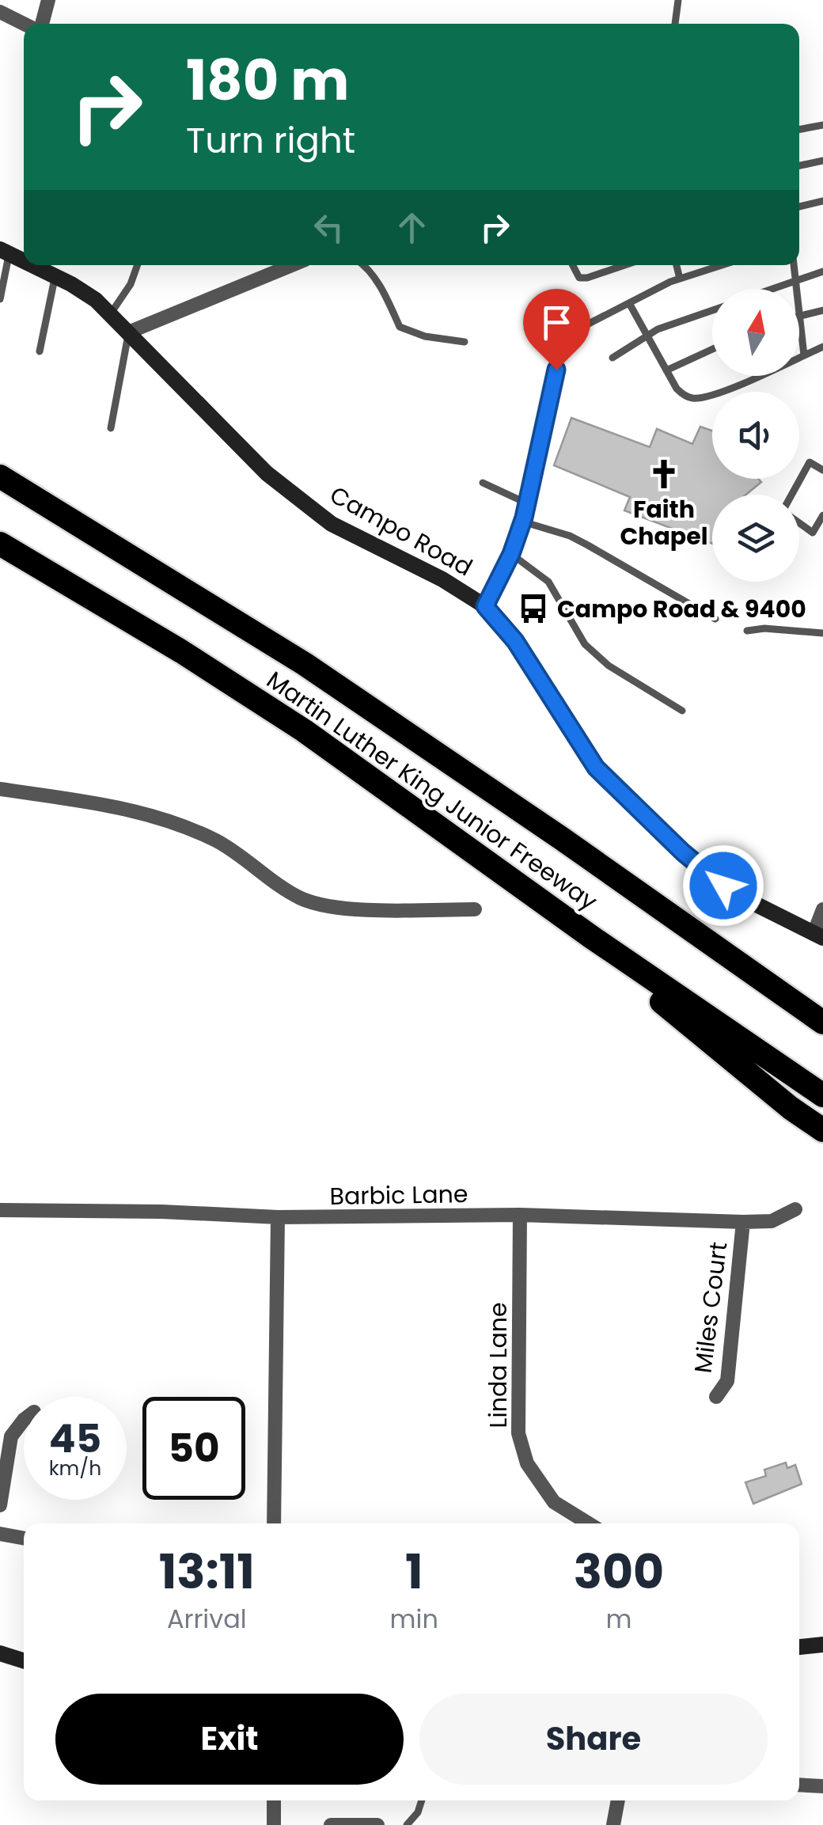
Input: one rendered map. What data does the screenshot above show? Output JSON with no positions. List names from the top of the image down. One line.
{"streets":{"highway":["Martin Luther King Junior Freeway"],"main road":["Campo Road"],"street":["Barbic Lane","Miles Court","Linda Lane"]},"crossings":[["Barbic Lane","Miles Court"],["Barbic Lane","Linda Lane"]],"places":{"church":["Faith Chapel"],"bus stop":["Campo Road & 9400"]},"north":"top","page":{"turn":["180 m","Turn right"],"speed":"45 km/h","limit":"50","eta":["13:11","Arrival","1","min","300","m"],"buttons":["Exit","Share"]}}
